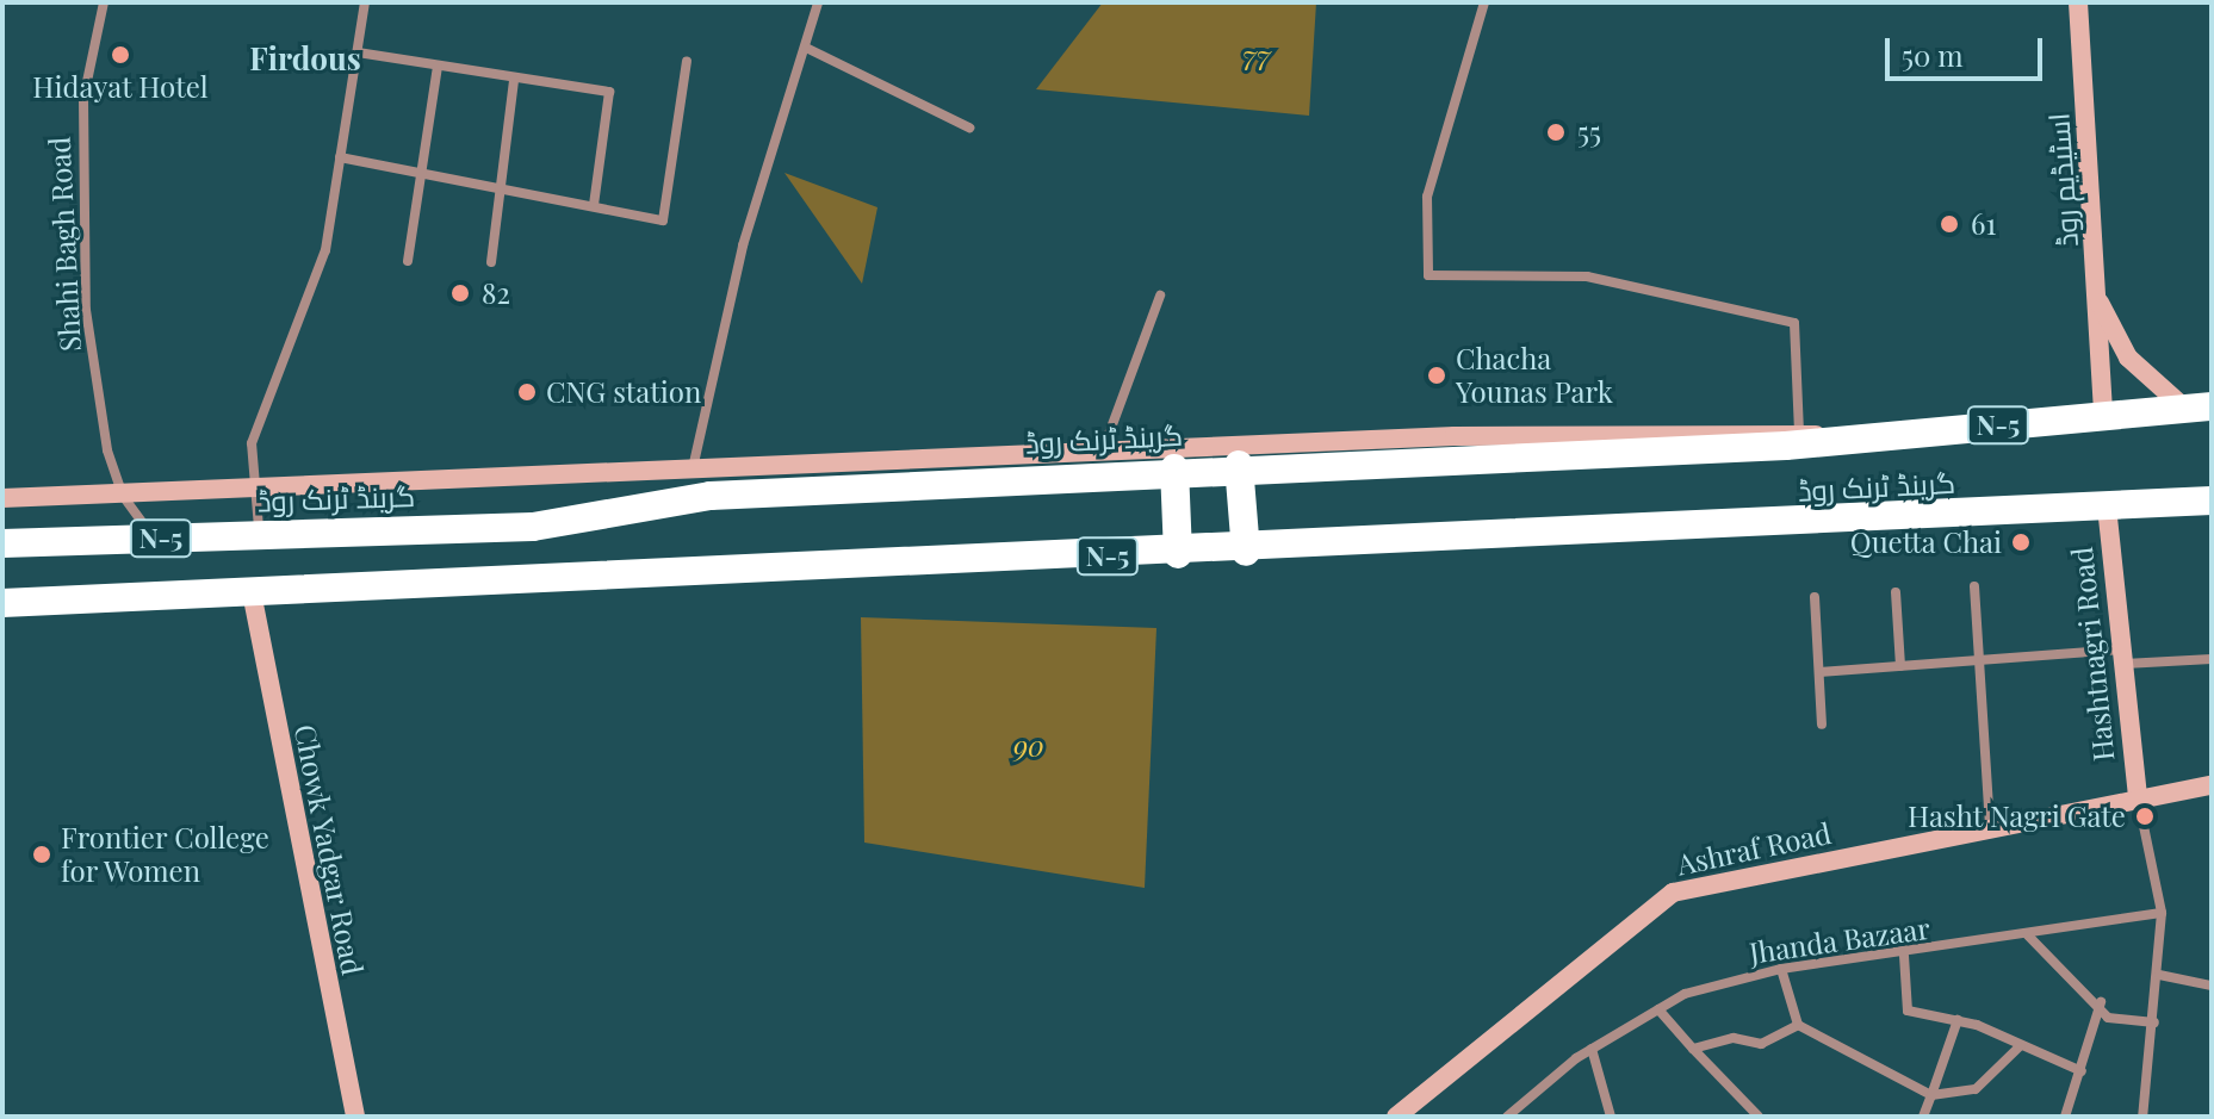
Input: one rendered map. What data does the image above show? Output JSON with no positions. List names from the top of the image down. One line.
{"streets":{"highway":["N-5","گرینڈ ٹرنک روڈ"],"street":["اسٹیڈیم روڈ","Shahi Bagh Road","Hashtnagri Road","Ashraf Road","Chowk Yadgar Road","Jhanda Bazaar"]},"crossings":[["اسٹیڈیم روڈ","گرینڈ ٹرنک روڈ"],["گرینڈ ٹرنک روڈ","Hashtnagri Road"],["گرینڈ ٹرنک روڈ","Chowk Yadgar Road"],["Hashtnagri Road","Ashraf Road"]],"districts":["Firdous"],"parks":["77","90"],"places":["Hidayat Hotel","55","61","82","Chacha Younas Park","CNG station","Quetta Chai","Hasht Nagri Gate","Frontier College for Women"],"scale_bar":"50 m"}
